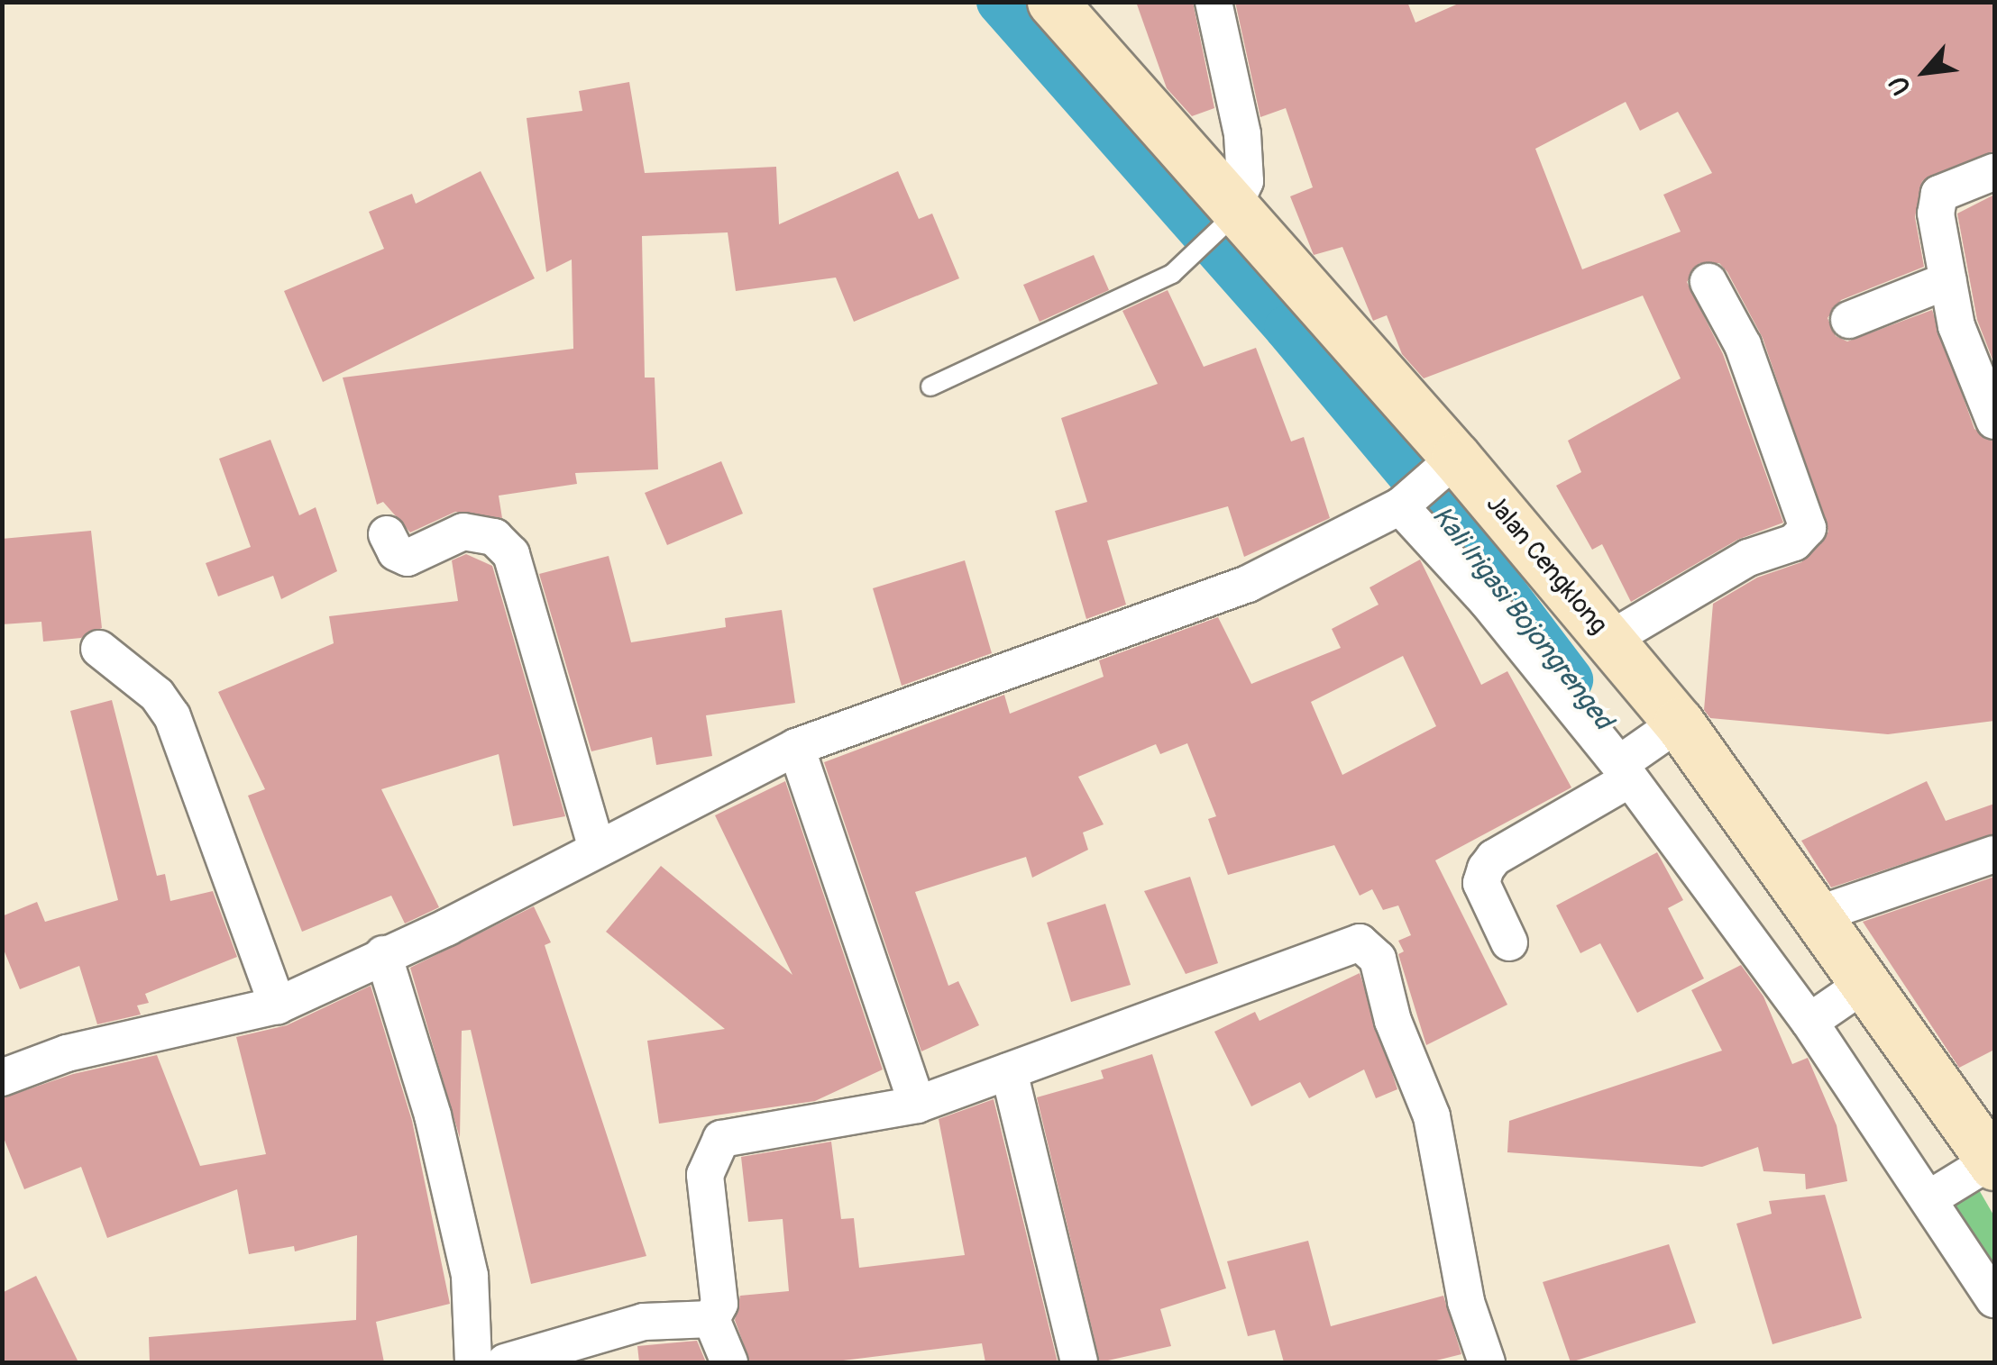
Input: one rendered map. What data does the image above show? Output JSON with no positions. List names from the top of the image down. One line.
{"streets":{"main road":["Jalan Cengklong"]},"water":["Kali Irigasi Bojongrenged"],"north":"bottom left"}
